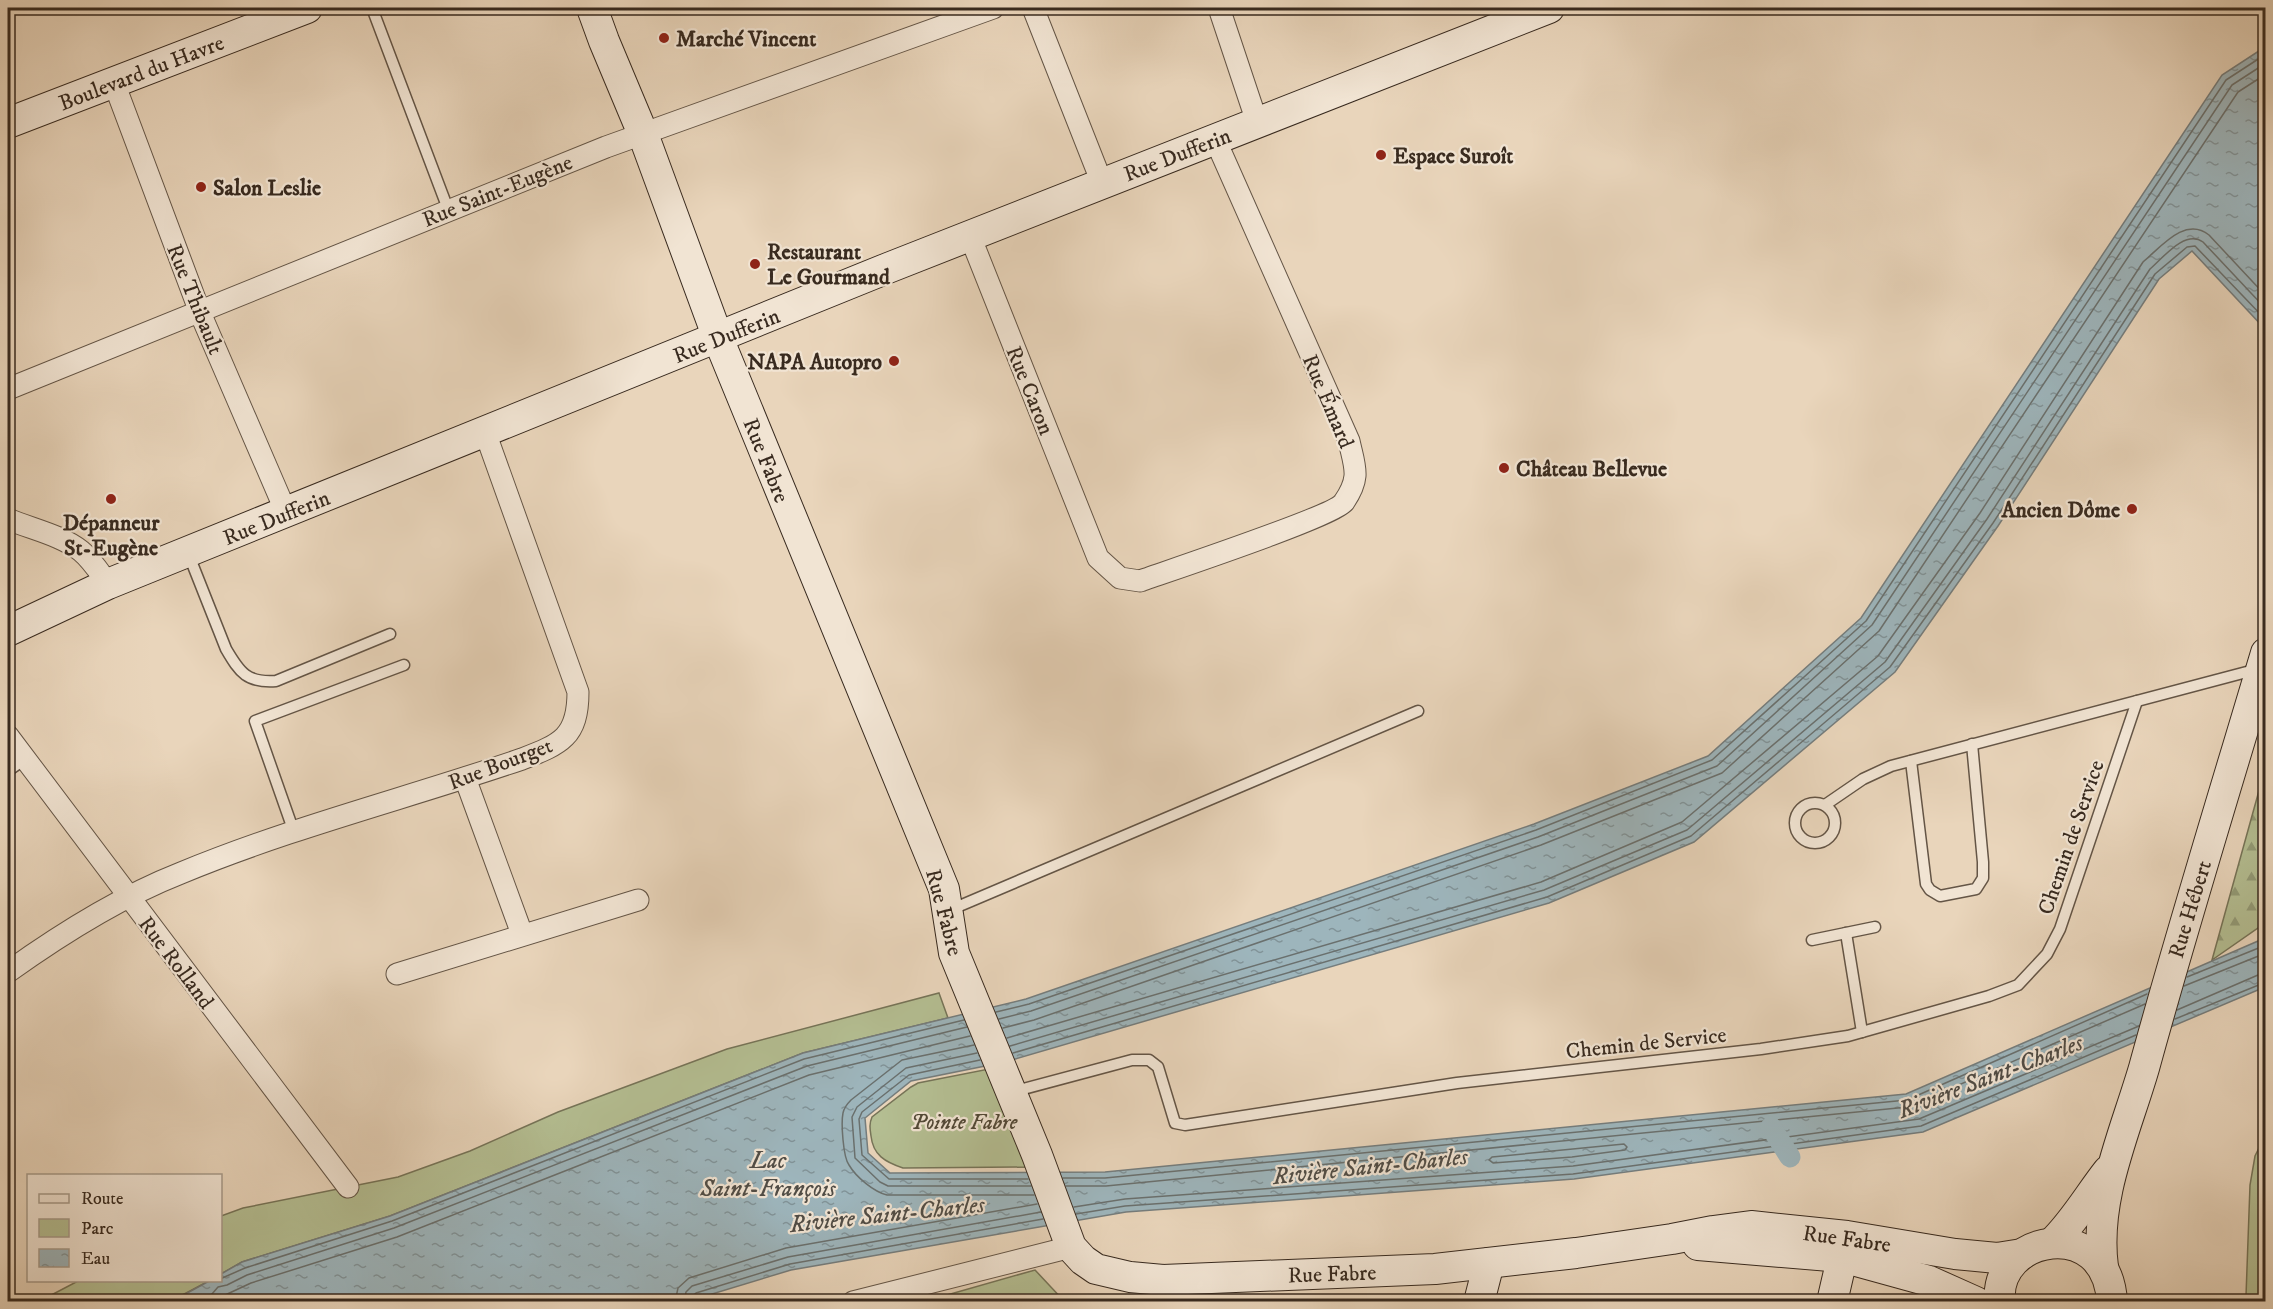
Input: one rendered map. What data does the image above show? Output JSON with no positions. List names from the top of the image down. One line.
{"streets":{"street":["Boulevard du Havre","Rue Dufferin","Rue Saint-Eugène","Rue Thibault","Rue Caron","Rue Émard","Rue Fabre","Rue Bourget","Rue Hébert","Rue Rolland"],"lane":["Chemin de Service"]},"crossings":[["Boulevard du Havre","Rue Thibault"],["Rue Dufferin","Rue Thibault"],["Rue Dufferin","Rue Caron"],["Rue Dufferin","Rue Émard"],["Rue Dufferin","Rue Fabre"],["Rue Dufferin","Rue Bourget"],["Rue Saint-Eugène","Rue Thibault"],["Rue Saint-Eugène","Rue Fabre"],["Rue Caron","Rue Émard"],["Rue Fabre","Chemin de Service"],["Rue Fabre","Rue Hébert"],["Rue Bourget","Rue Rolland"]],"water":["Rivière Saint-Charles","Lac Saint-François"],"parks":["Pointe Fabre"],"places":["Marché Vincent","Espace Suroît","Salon Leslie","Restaurant Le Gourmand","NAPA Autopro","Château Bellevue","Dépanneur St-Eugène","Ancien Dôme"],"legend":["Route","Parc","Eau"]}
